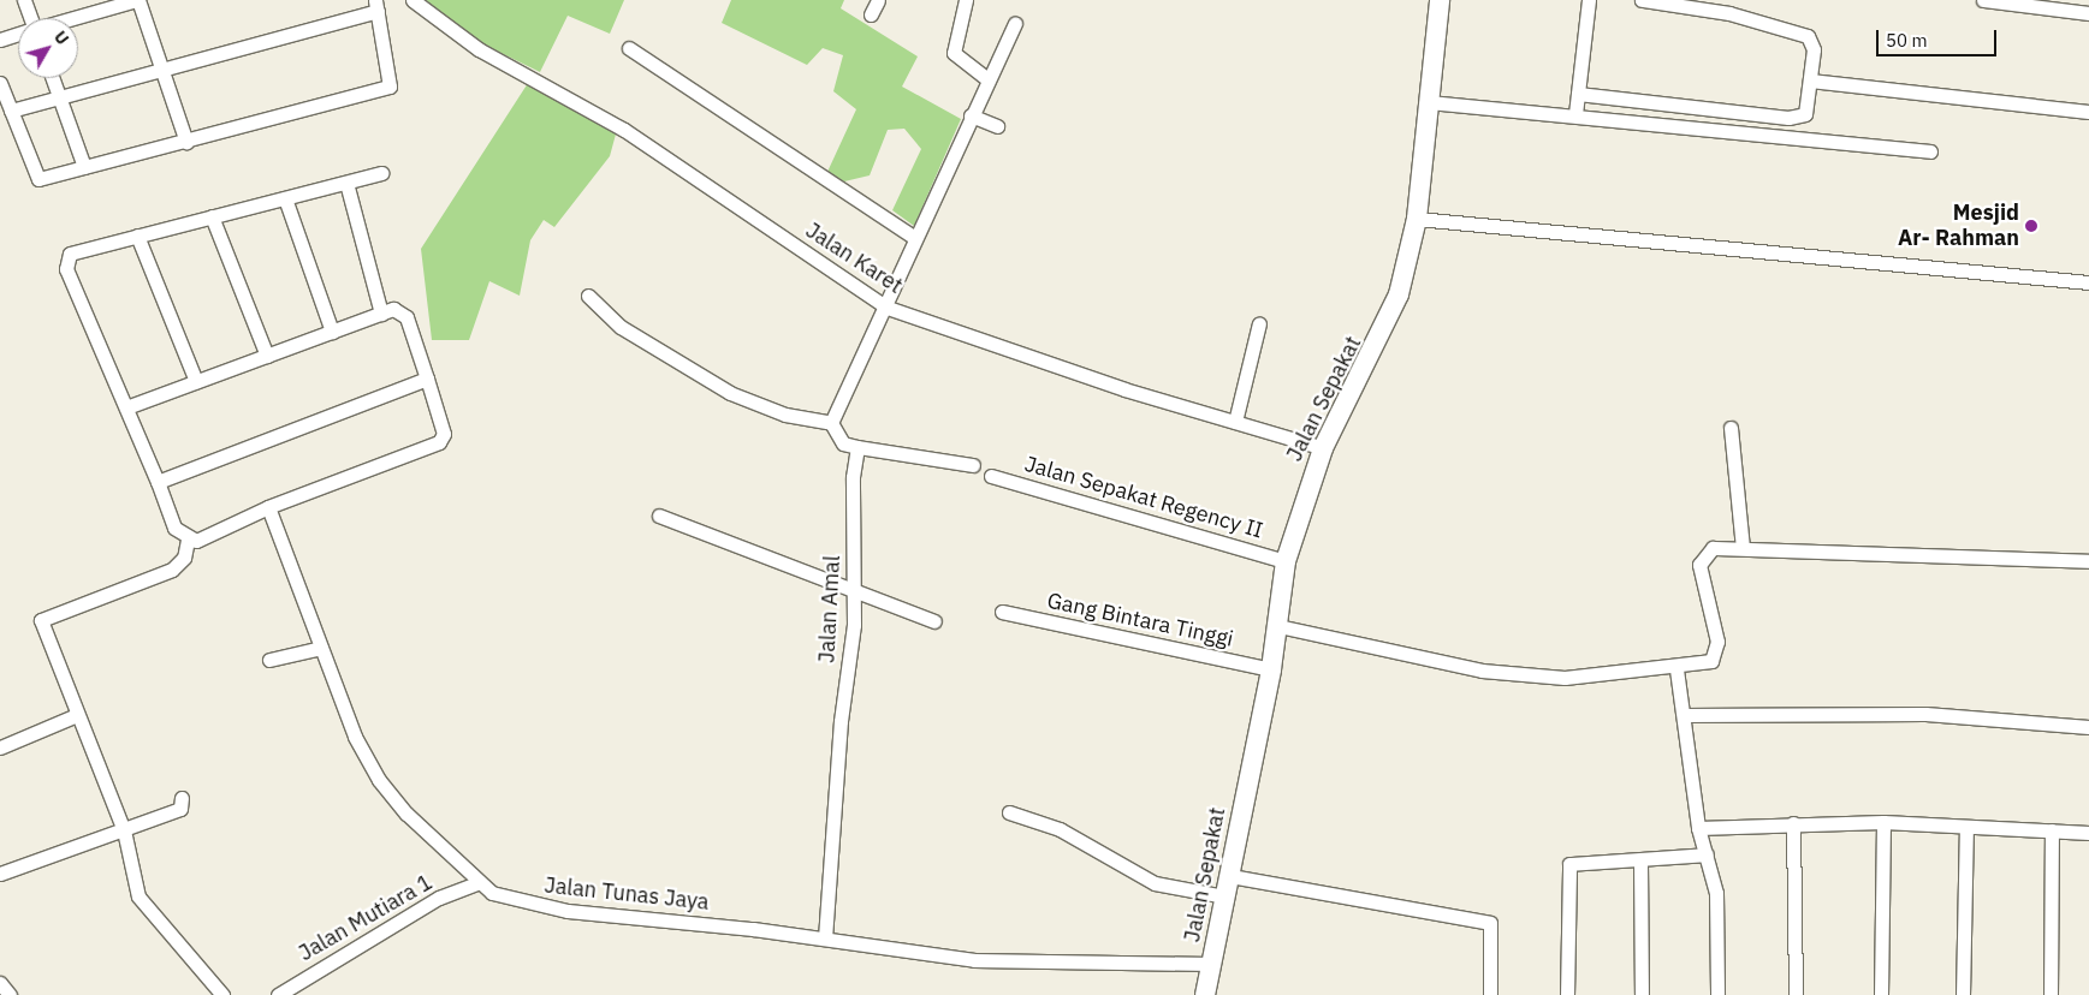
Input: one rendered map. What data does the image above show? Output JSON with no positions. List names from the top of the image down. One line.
{"streets":{"main road":["Jalan Sepakat"],"street":["Jalan Karet","Jalan Sepakat Regency II","Jalan Amal","Gang Bintara Tinggi","Jalan Tunas Jaya","Jalan Mutiara 1"]},"crossings":[["Jalan Karet","Jalan Sepakat"],["Jalan Sepakat","Jalan Sepakat Regency II"],["Jalan Sepakat","Gang Bintara Tinggi"],["Jalan Sepakat","Jalan Tunas Jaya"],["Jalan Amal","Jalan Tunas Jaya"],["Jalan Tunas Jaya","Jalan Mutiara 1"]],"places":["Mesjid Ar- Rahman"],"scale_bar":"50 m","north":"top right"}
